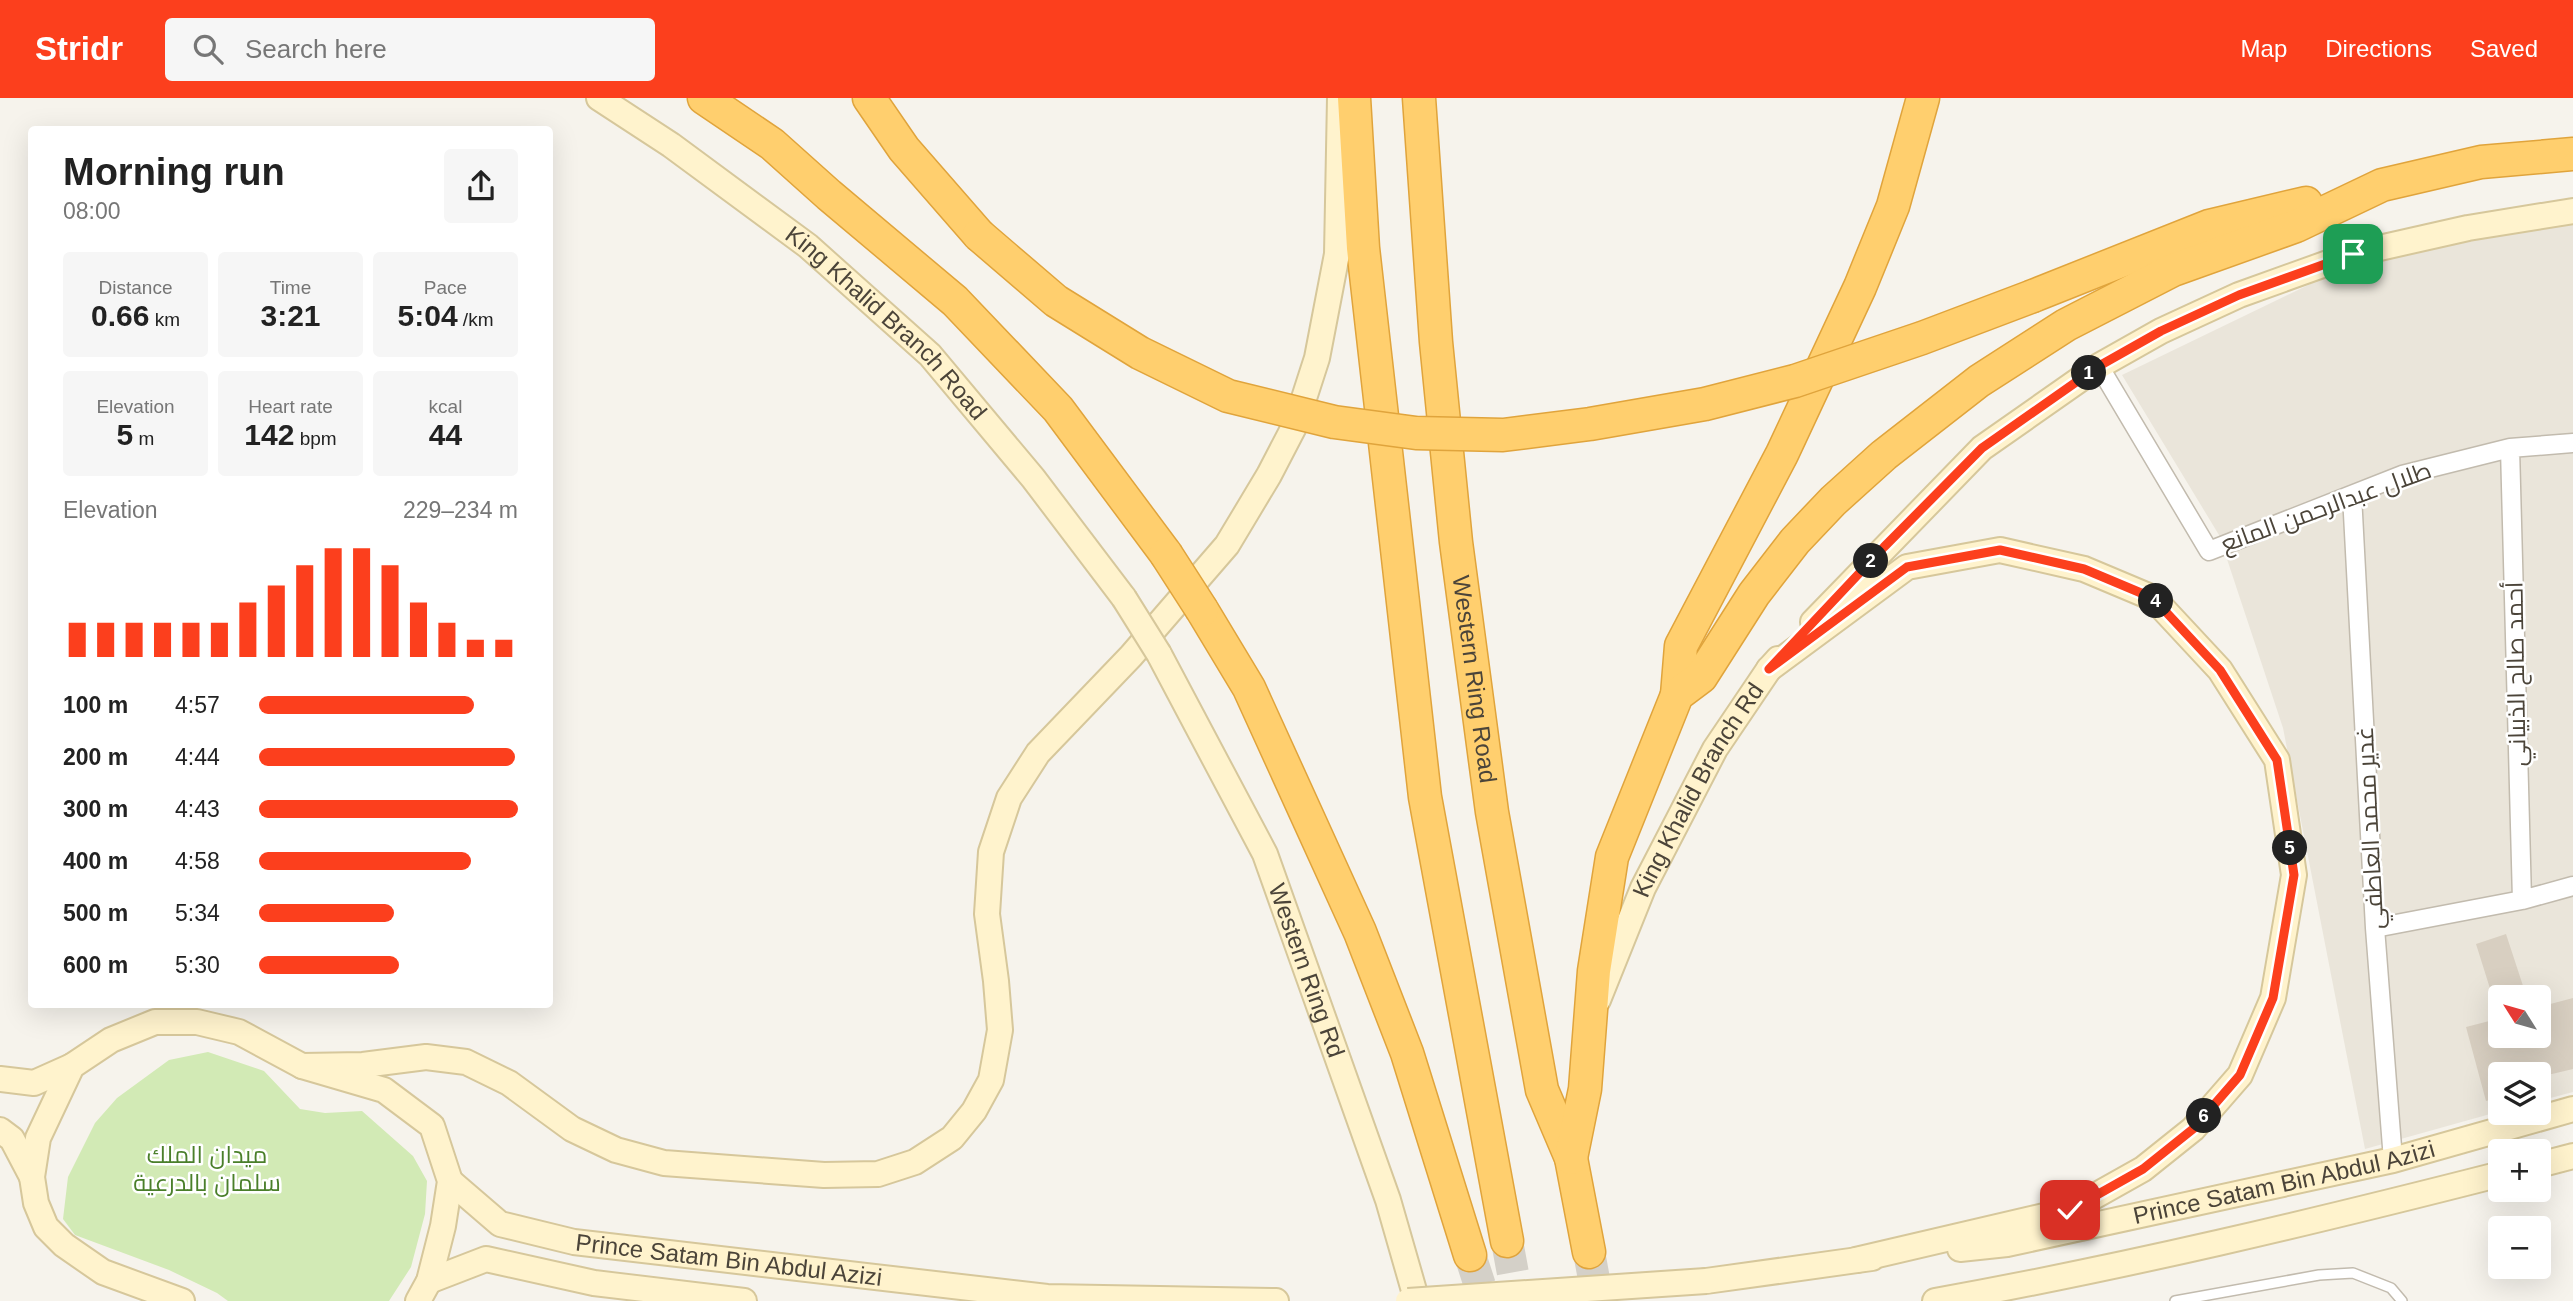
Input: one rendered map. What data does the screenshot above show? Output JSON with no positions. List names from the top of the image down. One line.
{"streets":{"highway":["Western Ring Road"],"street":["King Khalid Branch Road","طلال عبدالرحمن المانع","أحمد صالح الذبياني","King Khalid Branch Rd","غدير محمد العاطفي","Western Ring Rd","Prince Satam Bin Abdul Azizi"]},"crossings":[["King Khalid Branch Road","Western Ring Rd"],["طلال عبدالرحمن المانع","أحمد صالح الذبياني"],["طلال عبدالرحمن المانع","King Khalid Branch Rd"],["طلال عبدالرحمن المانع","غدير محمد العاطفي"],["غدير محمد العاطفي","Prince Satam Bin Abdul Azizi"]],"parks":["ميدان الملك سلمان بالدرعية"],"north":"top left","page":{"header":"Stridr","search":"Search here","nav":["Map","Directions","Saved"],"heading":["Morning run","08:00"],"stats":[["Distance","0.66 km"],["Time","3:21"],["Pace","5:04 /km"],["Elevation","5 m"],["Heart rate","142 bpm"],["kcal","44"]],"pins":["1","2","4","5","6"],"chart":["Elevation","229–234 m"],"list":[{"name":"100 m","note":"4:57"},{"name":"200 m","note":"4:44"},{"name":"300 m","note":"4:43"},{"name":"400 m","note":"4:58"},{"name":"500 m","note":"5:34"},{"name":"600 m","note":"5:30"}],"map_buttons":["+","−"]}}
